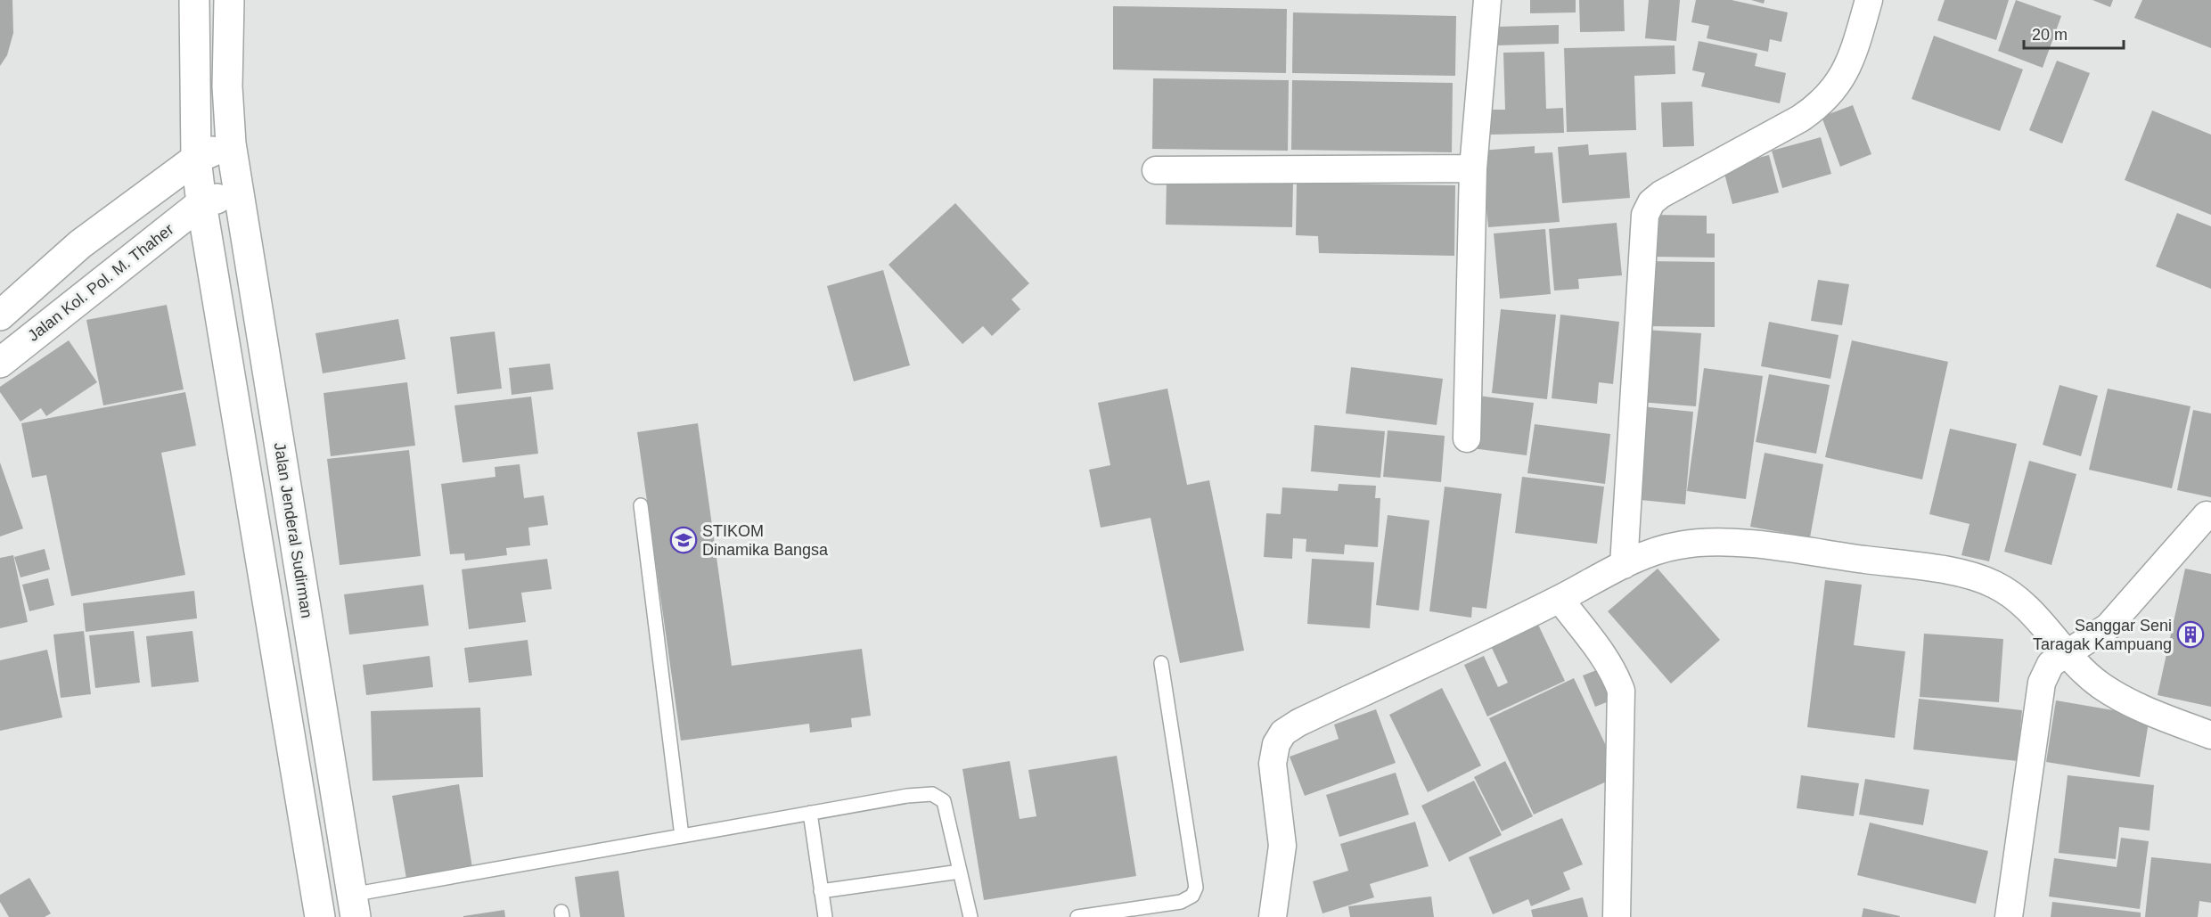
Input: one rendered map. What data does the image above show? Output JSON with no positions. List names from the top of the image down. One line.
{"streets":{"highway":["Jalan Kol. Pol. M. Thaher","Jalan Jenderal Sudirman"]},"places":{"school or university":["STIKOM Dinamika Bangsa"],"building":["Sanggar Seni Taragak Kampuang"]},"scale_bar":"20 m"}
